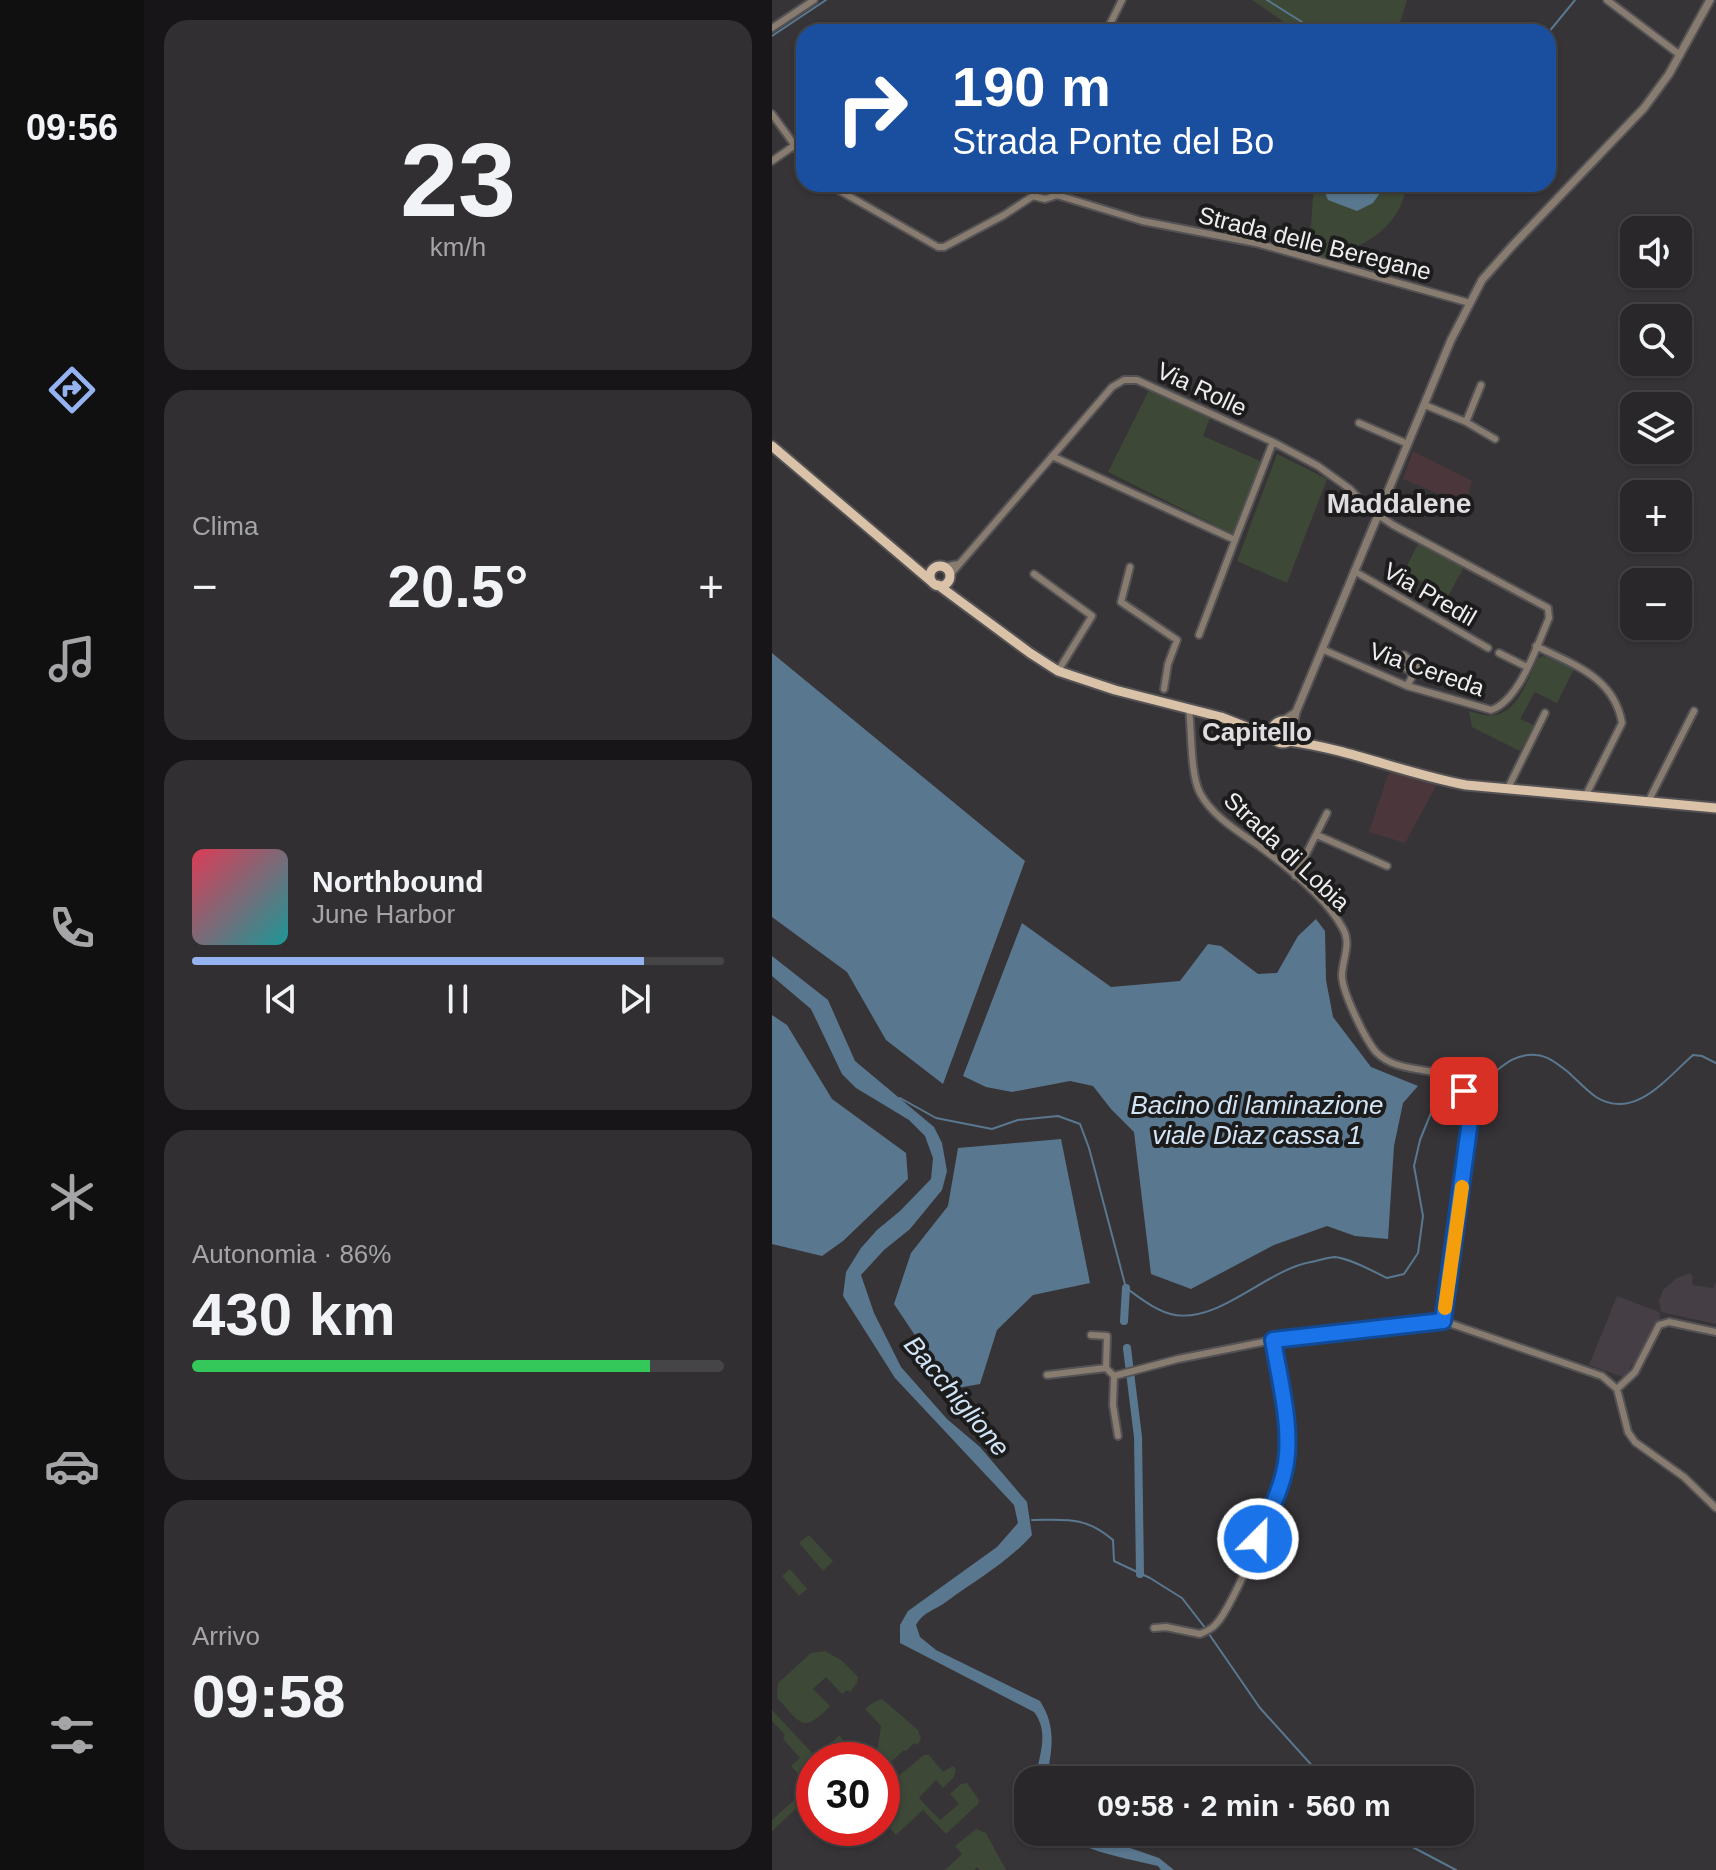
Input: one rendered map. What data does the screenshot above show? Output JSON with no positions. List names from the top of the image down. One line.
{"streets":{"street":["Strada delle Beregane","Via Rolle","Via Predil","Via Cereda","Strada di Lobia"]},"crossings":[["Via Rolle","Via Cereda"]],"districts":["Maddalene","Capitello"],"water":["Bacino di laminazione viale Diaz cassa 1","Bacchiglione"],"page":{"tabs":"09:56","tile":[["23","km/h"],"Clima",["Autonomia · 86%","430 km"],["Arrivo","09:58"]],"turn":["190 m","Strada Ponte del Bo"],"map_buttons":["+","−"],"heat":["−","20.5°","+"],"song":["Northbound","June Harbor"],"limit":"30","trip":"09:58 · 2 min · 560 m"}}
